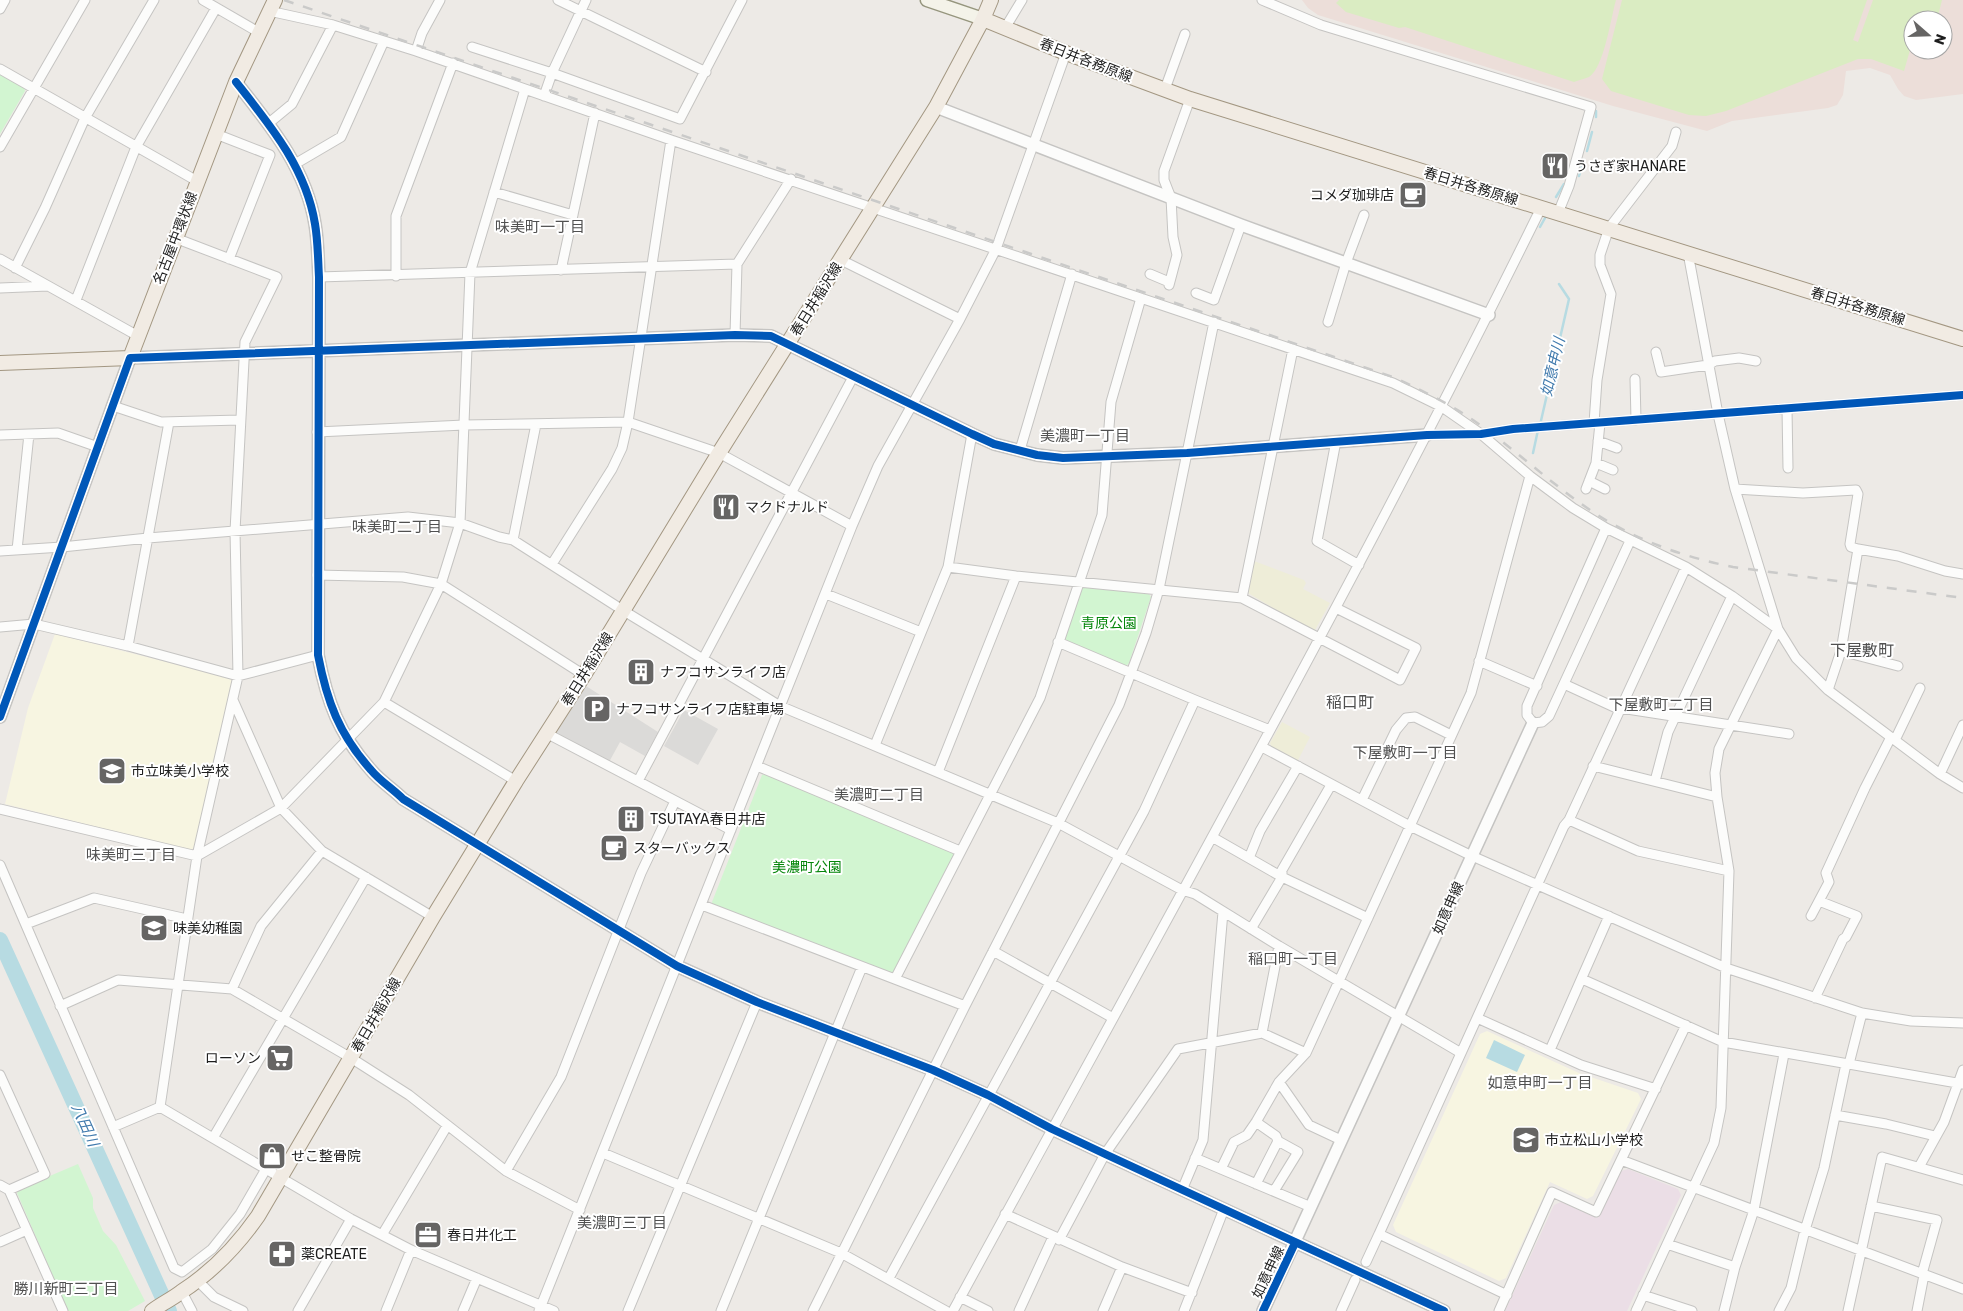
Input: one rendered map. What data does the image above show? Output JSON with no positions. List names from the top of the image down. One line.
{"streets":{"main road":["春日井各務原線","名古屋中環状線","春日井稲沢線"],"street":["如意申線"]},"crossings":[["春日井各務原線","春日井稲沢線"]],"districts":["味美町一丁目","美濃町一丁目","味美町二丁目","下屋敷町","稲口町","下屋敷町二丁目","下屋敷町一丁目","美濃町二丁目","味美町三丁目","稲口町一丁目","如意申町一丁目","美濃町三丁目","勝川新町三丁目"],"water":["如意申川","八田川"],"parks":["青原公園","美濃町公園"],"places":{"restaurant":["うさぎ家HANARE","マクドナルド"],"cafe":["コメダ珈琲店","スターバックス"],"building":["ナフコサンライフ店","TSUTAYA春日井店"],"parking":["ナフコサンライフ店駐車場"],"school or university":["市立味美小学校","味美幼稚園","市立松山小学校"],"supermarket":["ローソン"],"shop":["せこ整骨院"],"office":["春日井化工"],"pharmacy":["薬CREATE"]},"north":"right"}
